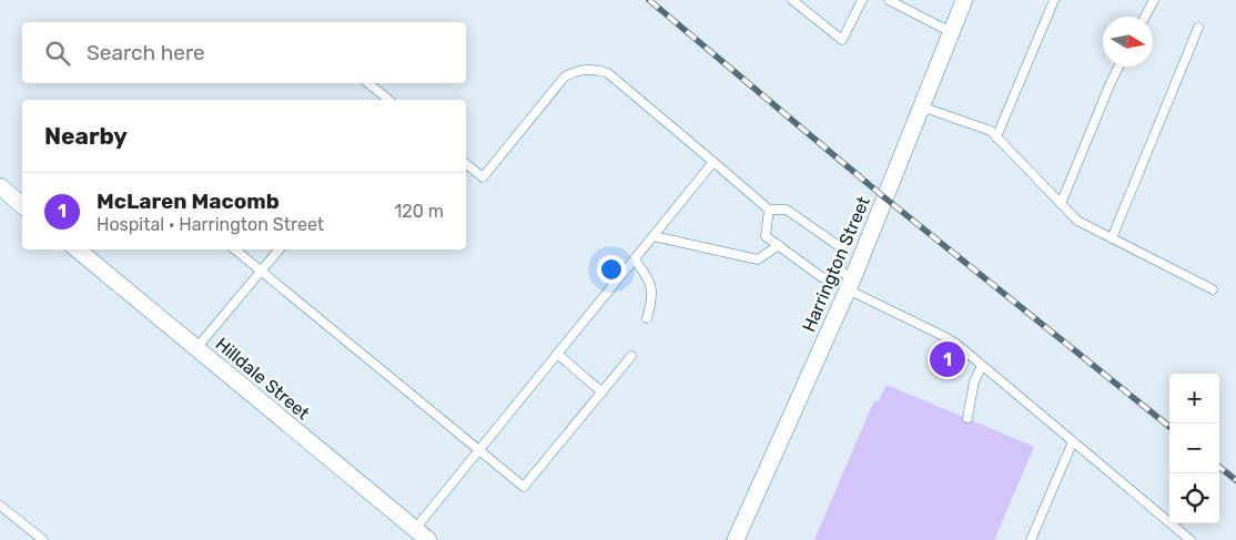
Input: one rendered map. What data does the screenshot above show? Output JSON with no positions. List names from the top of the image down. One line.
{"streets":{"street":["Harrington Street","Hilldale Street"]},"north":"right","page":{"search":"Search here","heading":"Nearby","list":[{"mark":"1","name":"McLaren Macomb","note":"Hospital · Harrington Street","value":"120 m"}],"pins":"1","map_buttons":["+","−"]}}
